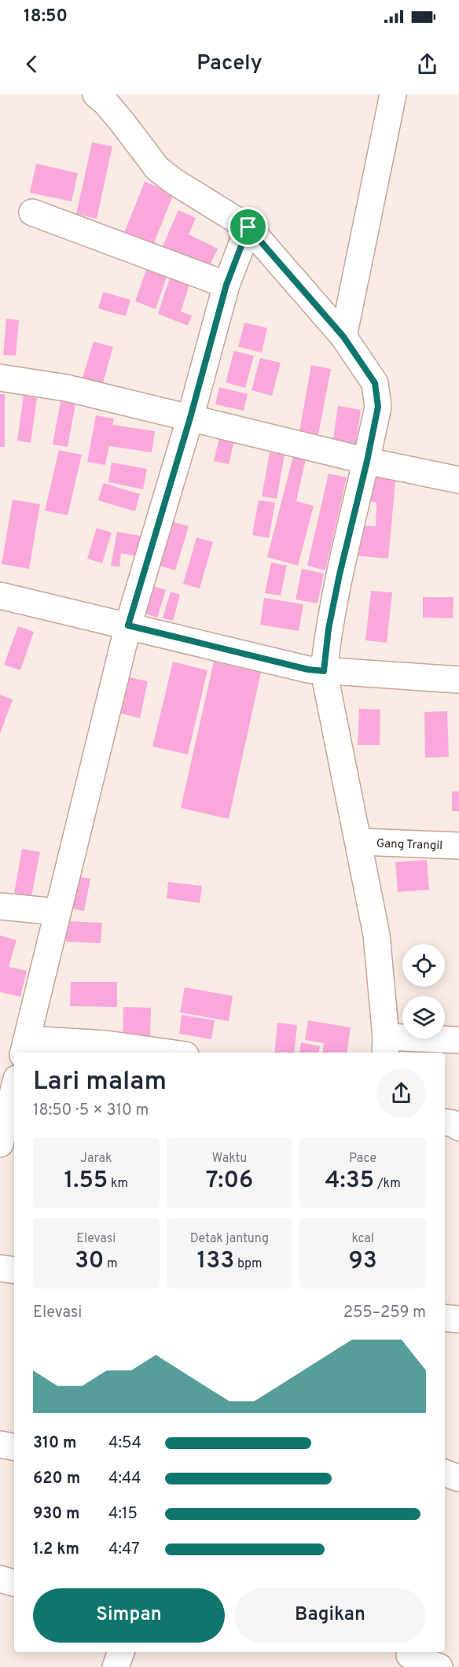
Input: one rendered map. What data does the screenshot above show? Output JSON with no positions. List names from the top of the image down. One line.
{"streets":{"street":["Gang Trangil"]},"page":{"status":"18:50","header":"Pacely","heading":["Lari malam","18:50 · 5 × 310 m"],"stats":[["Jarak","1.55 km"],["Waktu","7:06"],["Pace","4:35 /km"],["Elevasi","30 m"],["Detak jantung","133 bpm"],["kcal","93"]],"chart":["Elevasi","255–259 m"],"list":[{"name":"310 m","note":"4:54"},{"name":"620 m","note":"4:44"},{"name":"930 m","note":"4:15"},{"name":"1.2 km","note":"4:47"}],"buttons":["Simpan","Bagikan"]}}
